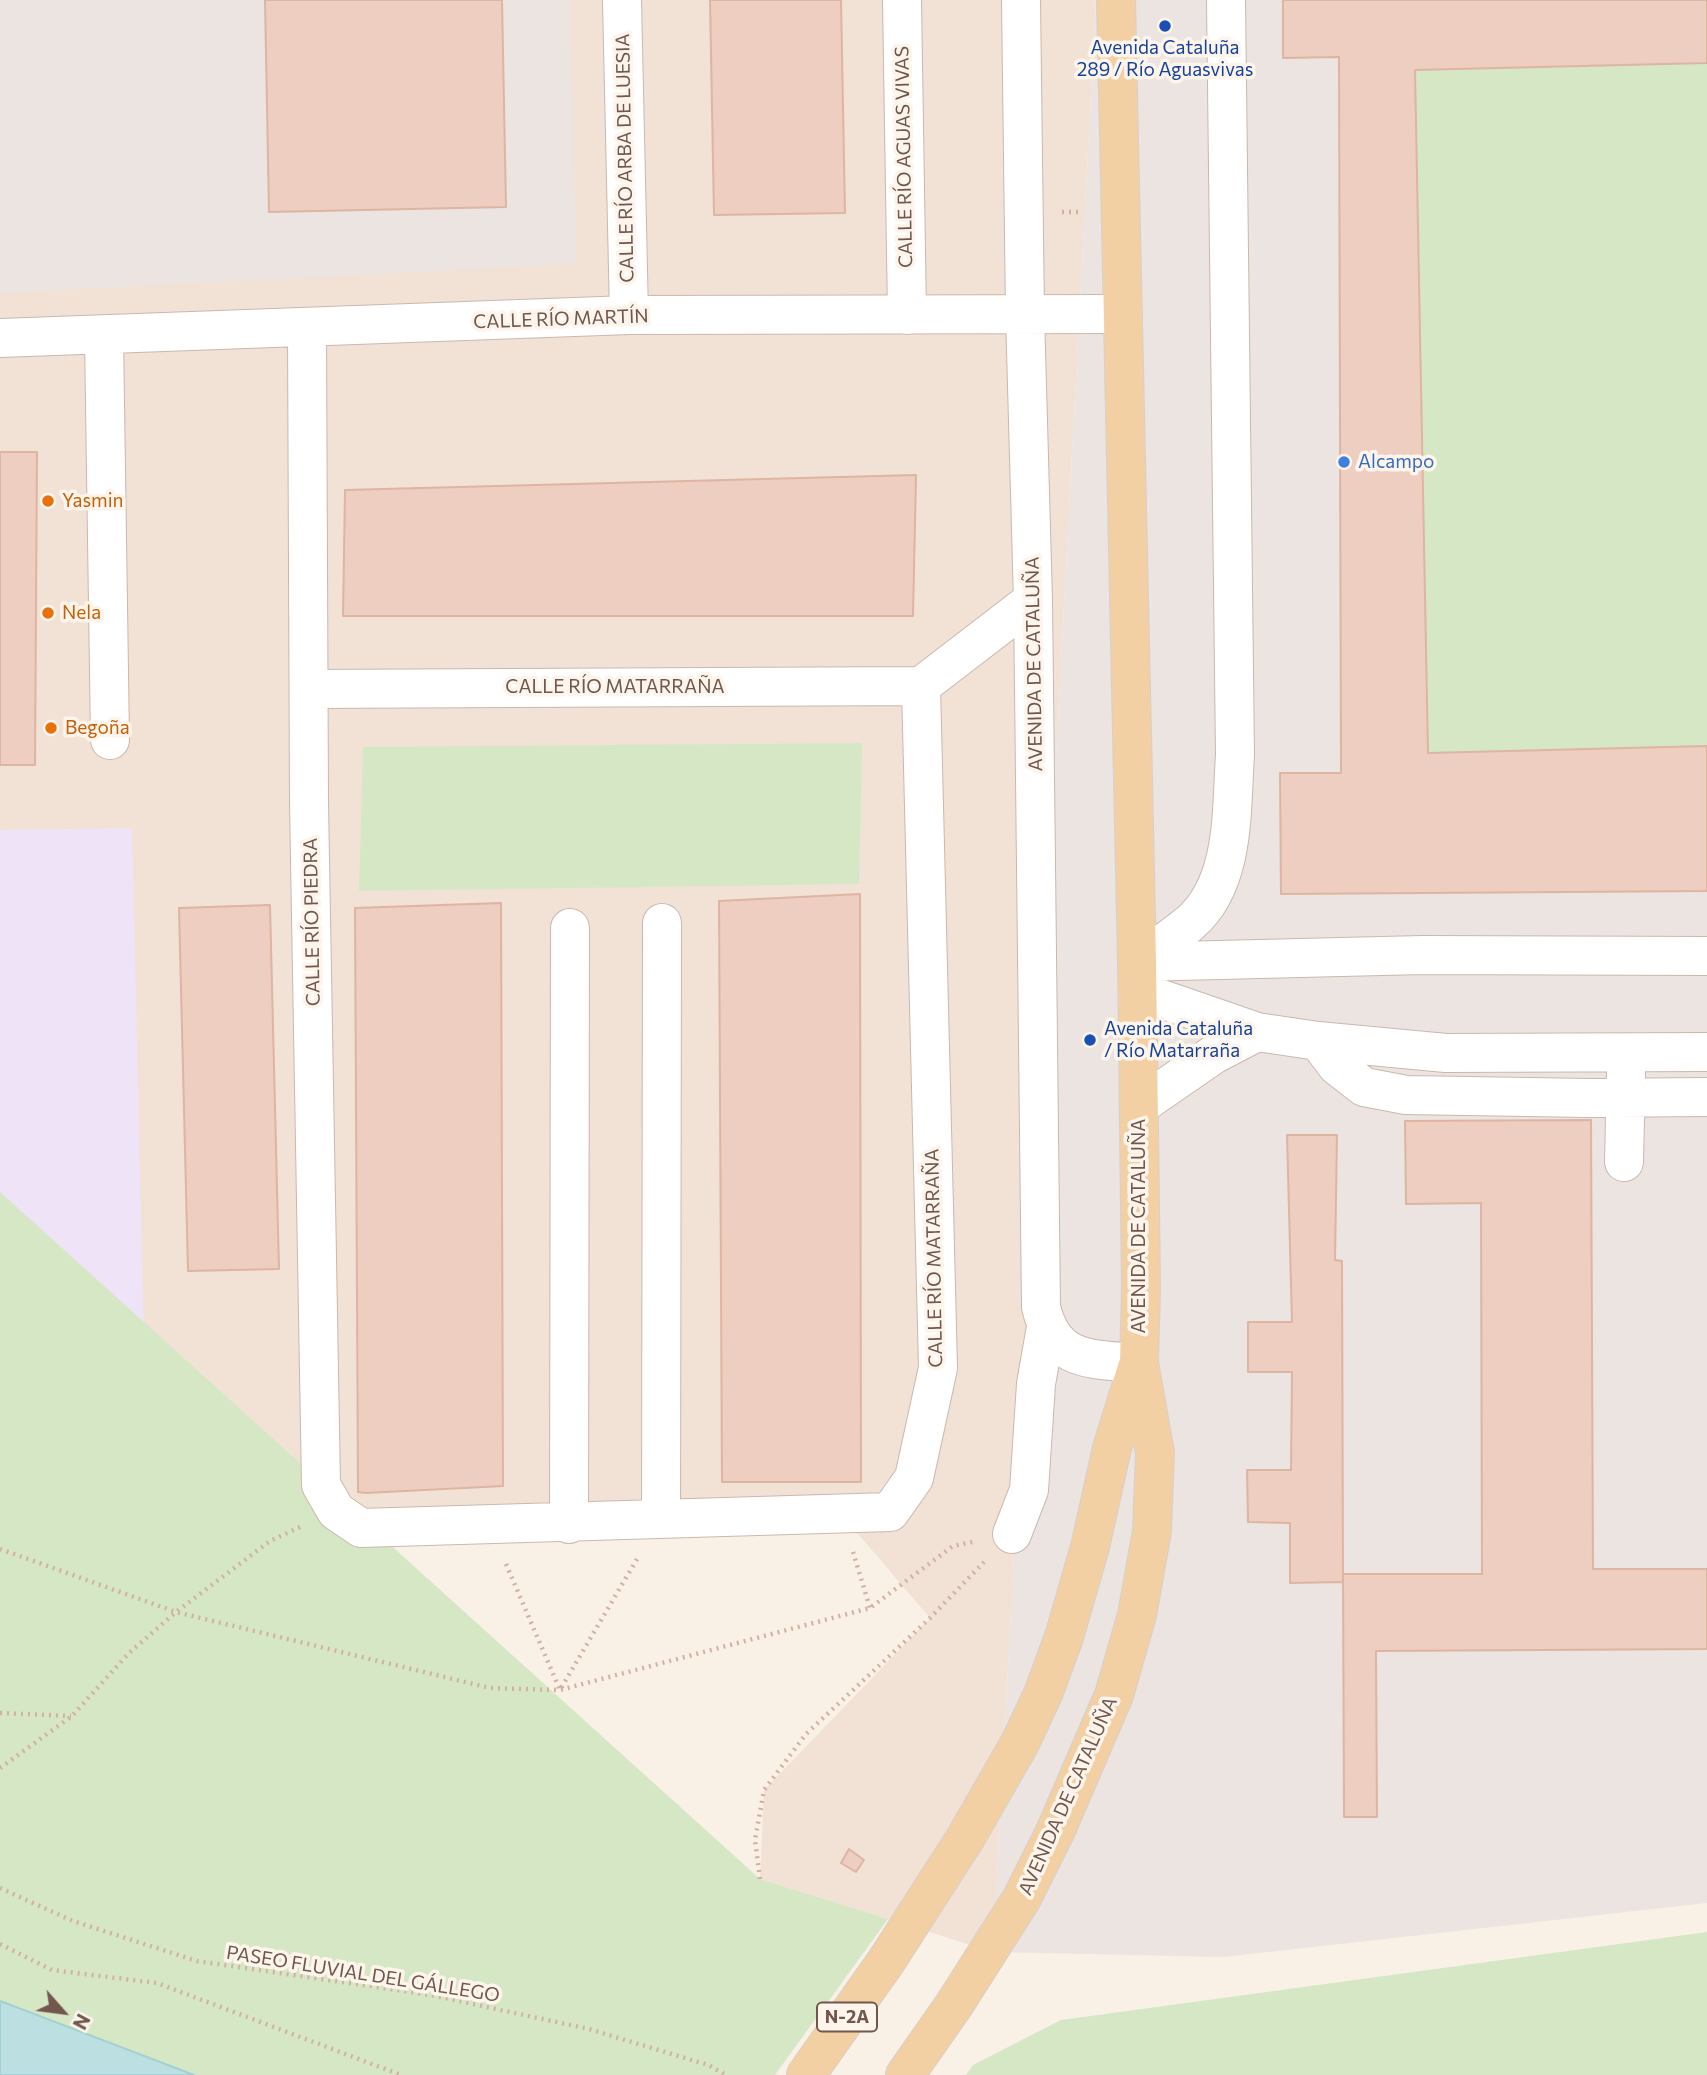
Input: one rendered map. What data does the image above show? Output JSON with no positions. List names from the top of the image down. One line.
{"streets":{"main road":["AVENIDA DE CATALUÑA","N-2A"],"street":["CALLE RÍO AGUAS VIVAS","CALLE RÍO ARBA DE LUESIA","CALLE RÍO MARTÍN","CALLE RÍO MATARRAÑA","CALLE RÍO PIEDRA"],"path":["PASEO FLUVIAL DEL GÁLLEGO"]},"crossings":[["CALLE RÍO AGUAS VIVAS","CALLE RÍO MARTÍN"],["CALLE RÍO ARBA DE LUESIA","CALLE RÍO MARTÍN"],["CALLE RÍO MARTÍN","AVENIDA DE CATALUÑA"],["CALLE RÍO MARTÍN","CALLE RÍO PIEDRA"],["CALLE RÍO MATARRAÑA","CALLE RÍO PIEDRA"]],"places":["Avenida Cataluña 289 / Río Aguasvivas","Alcampo","Yasmin","Nela","Begoña","Avenida Cataluña / Río Matarraña"],"north":"bottom right"}
